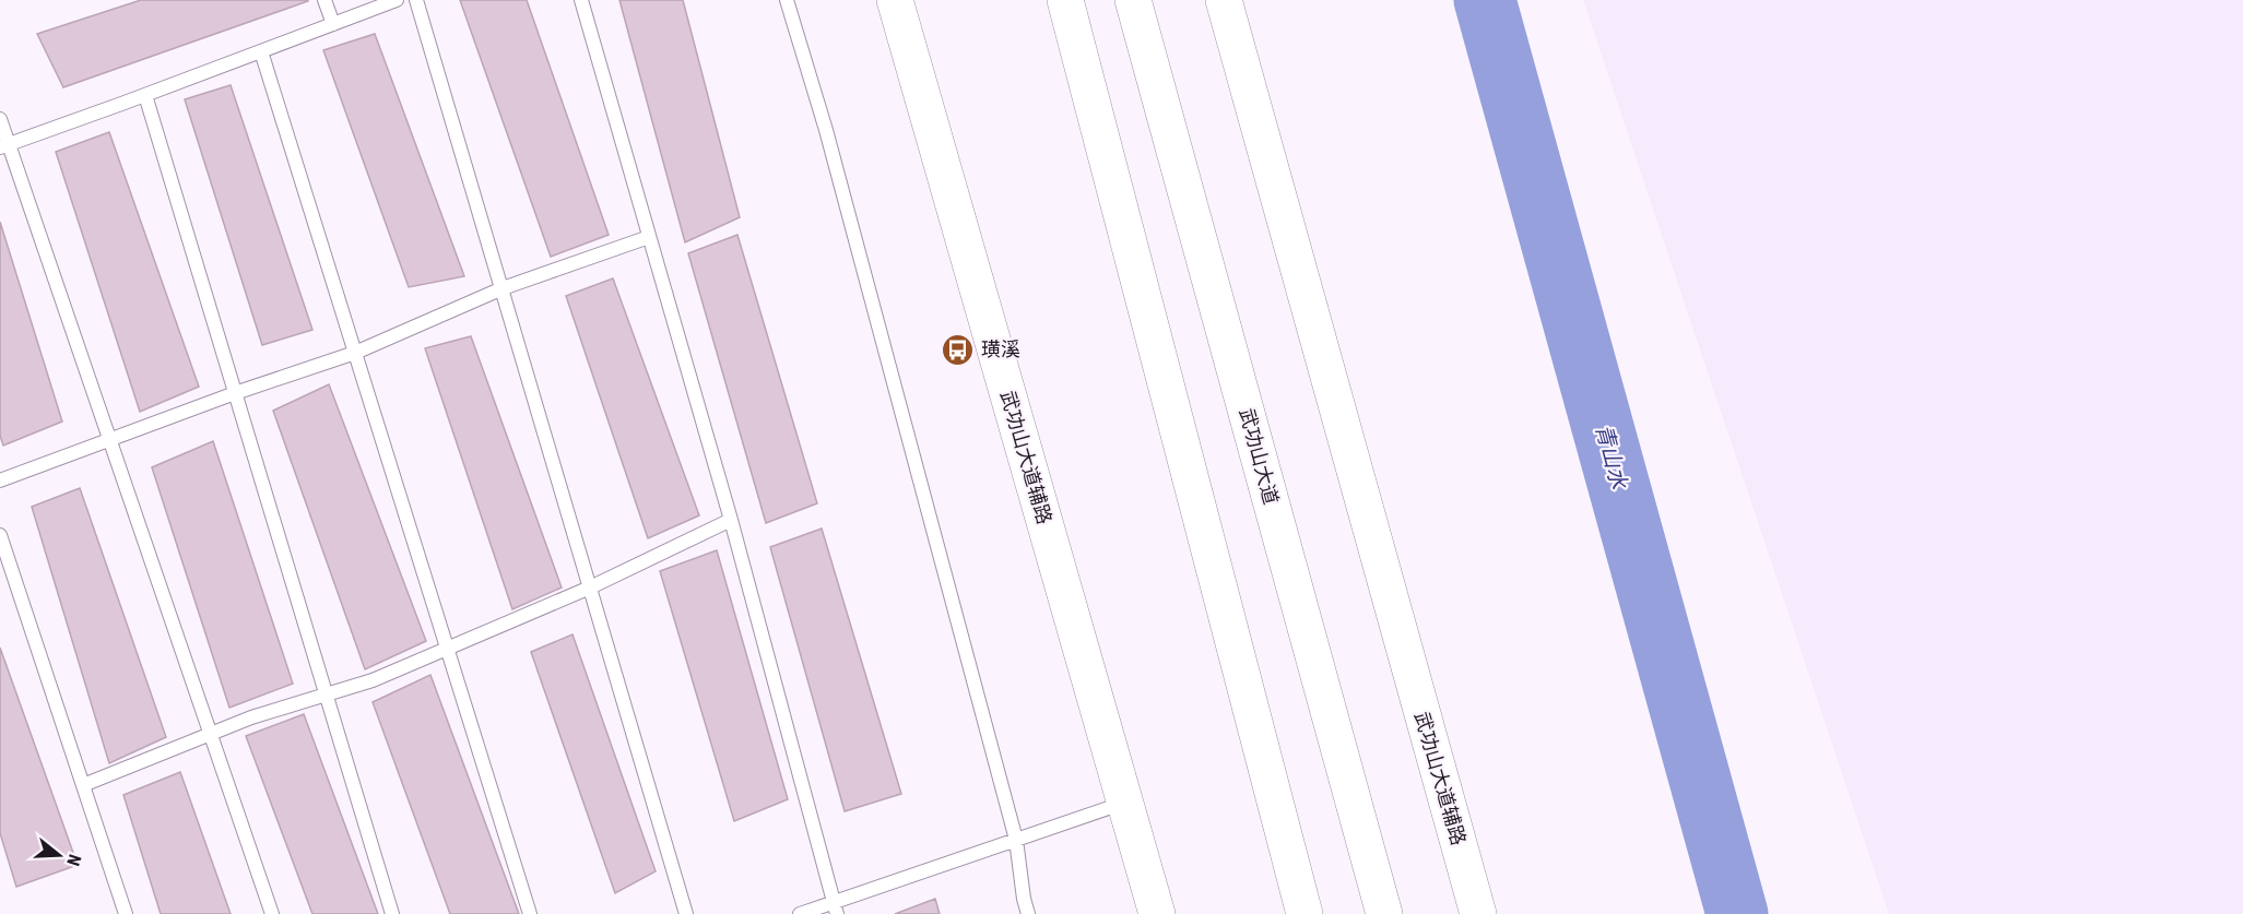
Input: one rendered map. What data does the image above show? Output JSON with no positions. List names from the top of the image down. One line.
{"streets":{"main road":["武功山大道","武功山大道辅路"]},"water":["青山水"],"places":{"bus stop":["璜溪"]},"north":"right"}
